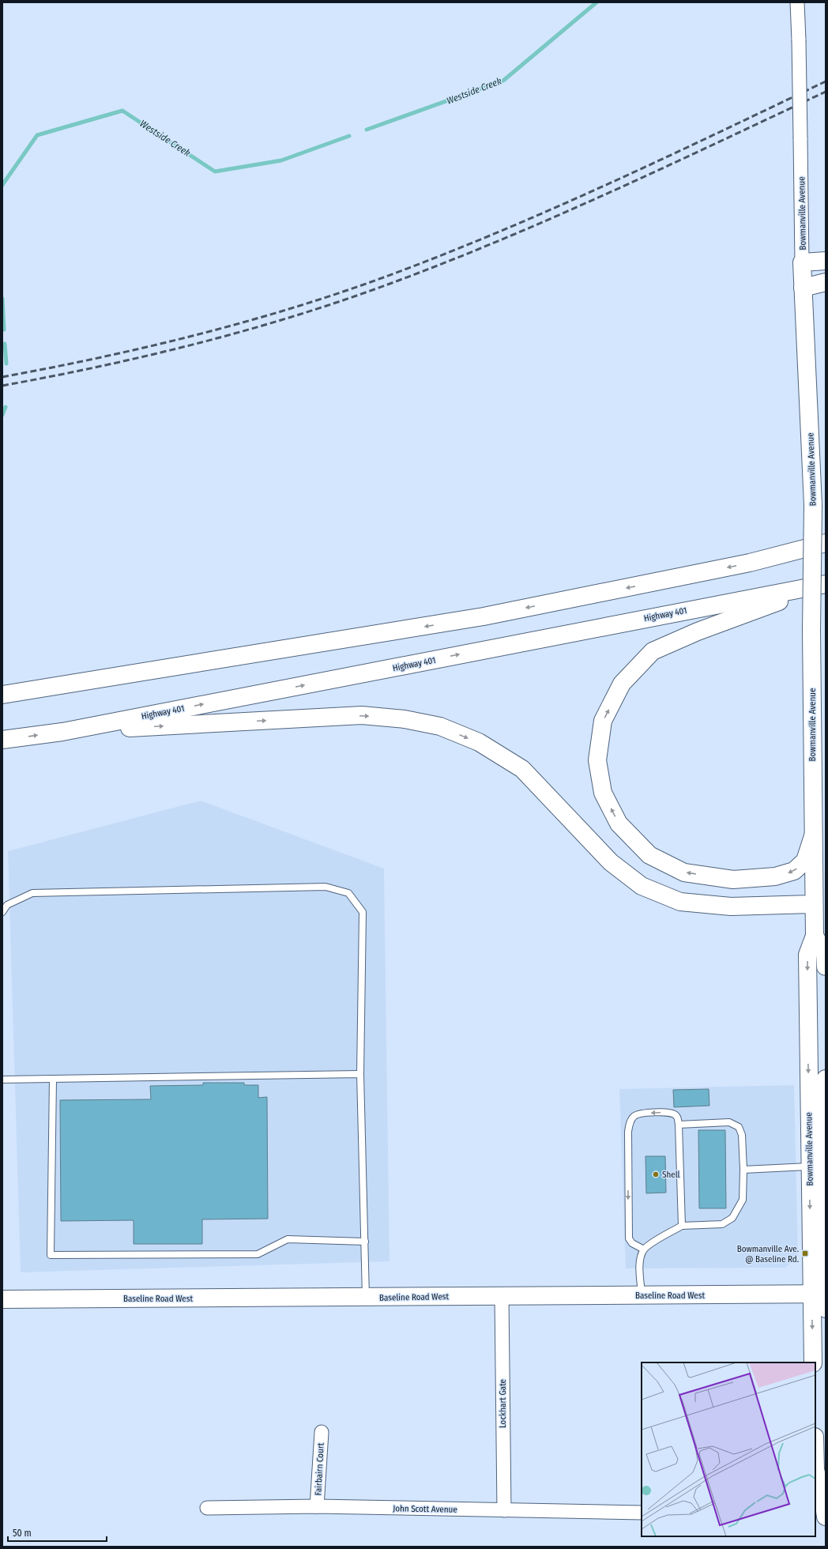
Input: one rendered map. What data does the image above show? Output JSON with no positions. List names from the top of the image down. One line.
{"streets":{"main road":["Bowmanville Avenue","Highway 401","Baseline Road West"],"street":["Lockhart Gate","Fairbairn Court","John Scott Avenue"]},"crossings":[["Bowmanville Avenue","Baseline Road West"],["Baseline Road West","Lockhart Gate"],["Lockhart Gate","John Scott Avenue"],["Fairbairn Court","John Scott Avenue"]],"water":["Westside Creek"],"places":{"other":["Shell"],"transit":["Bowmanville Ave. @ Baseline Rd."]},"scale_bar":"50 m"}
